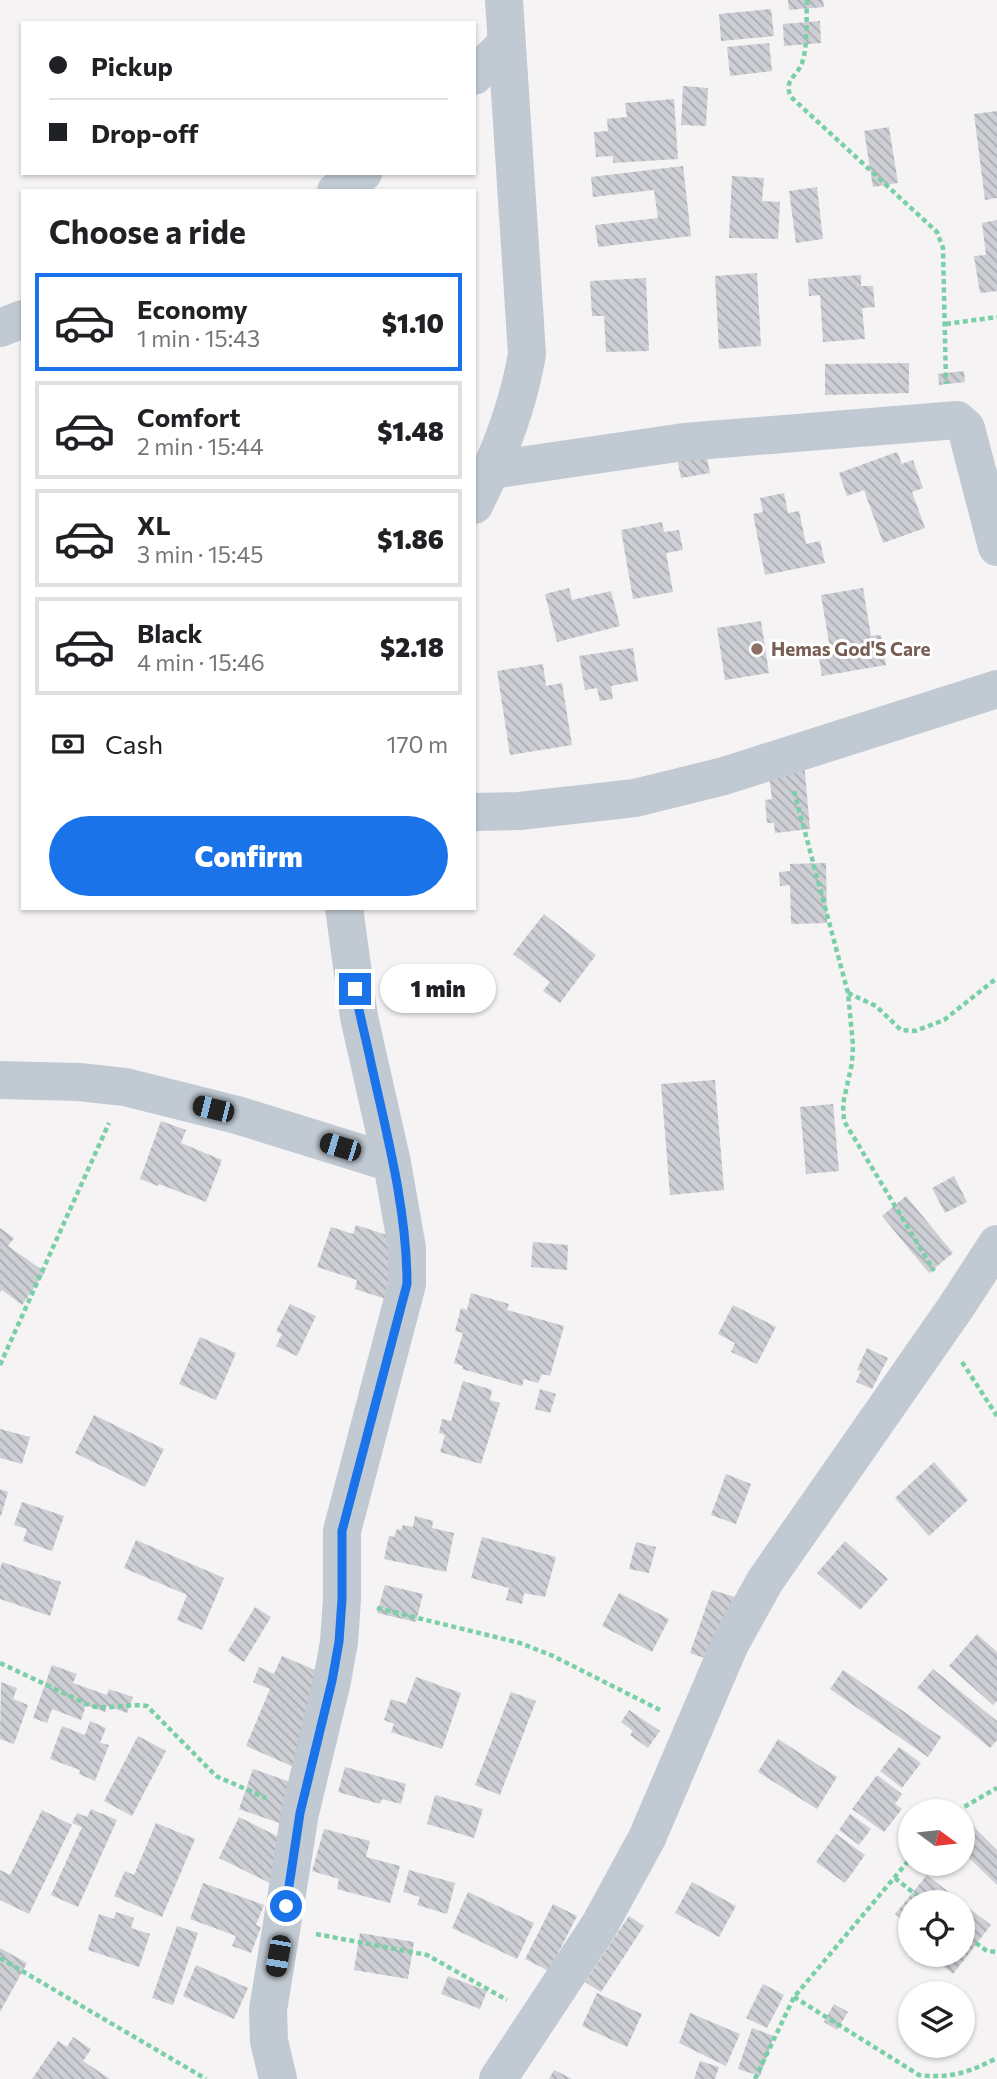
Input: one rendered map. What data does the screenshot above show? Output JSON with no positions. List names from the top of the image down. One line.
{"places":["Hemas God'S Care"],"north":"right","page":{"banner":["Pickup","Drop-off"],"heading":"Choose a ride","list":[{"name":"Economy","note":"1 min · 15:43","value":"$1.10"},{"name":"Comfort","note":"2 min · 15:44","value":"$1.48"},{"name":"XL","note":"3 min · 15:45","value":"$1.86"},{"name":"Black","note":"4 min · 15:46","value":"$2.18"}],"pay":["Cash","170 m"],"buttons":"Confirm","bubble":"1 min"}}
